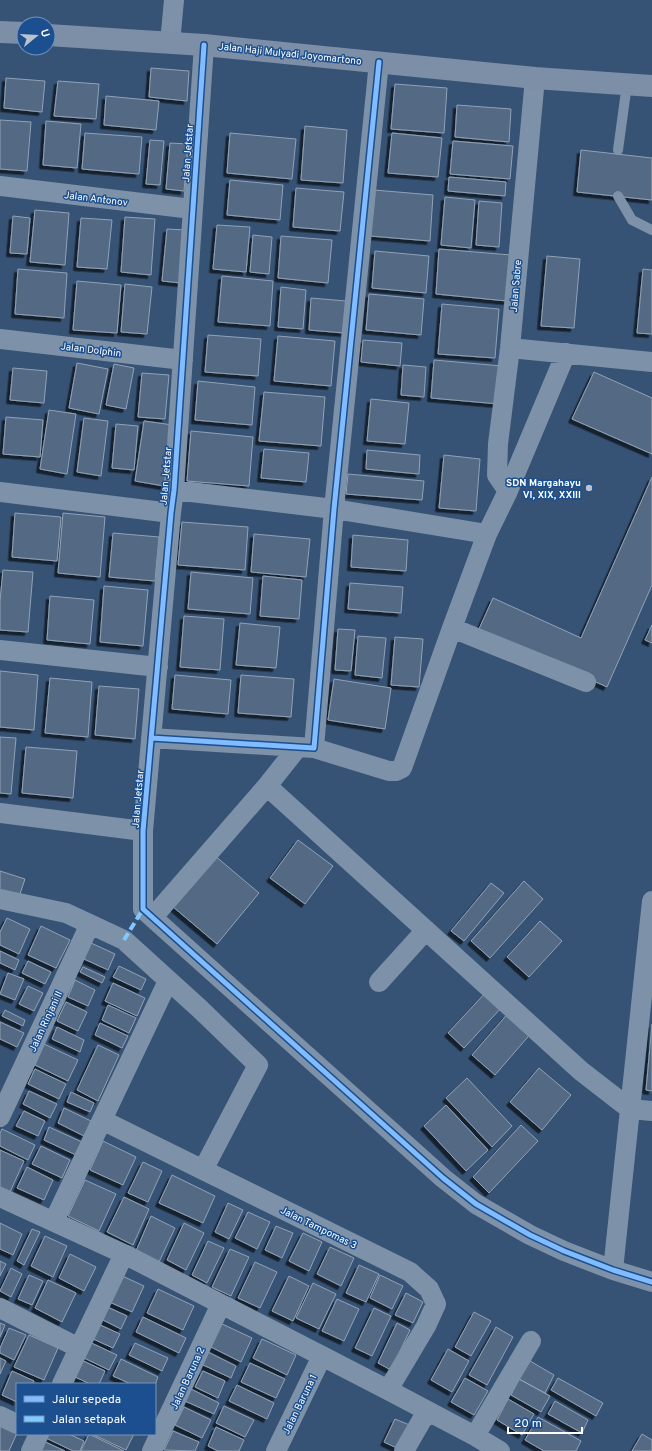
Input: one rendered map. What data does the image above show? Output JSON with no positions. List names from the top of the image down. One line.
{"streets":{"main road":["Jalan Haji Mulyadi Joyomartono"],"street":["Jalan Jetstar","Jalan Antonov","Jalan Sabre","Jalan Dolphin","Jalan Rinjani II","Jalan Tampomas 3","Jalan Baruna 2","Jalan Baruna 1"]},"crossings":[["Jalan Haji Mulyadi Joyomartono","Jalan Jetstar"],["Jalan Haji Mulyadi Joyomartono","Jalan Sabre"],["Jalan Jetstar","Jalan Antonov"],["Jalan Jetstar","Jalan Dolphin"]],"places":["SDN Margahayu VI, XIX, XXIII"],"legend":["Jalur sepeda","Jalan setapak"],"scale_bar":"20 m","north":"right"}
